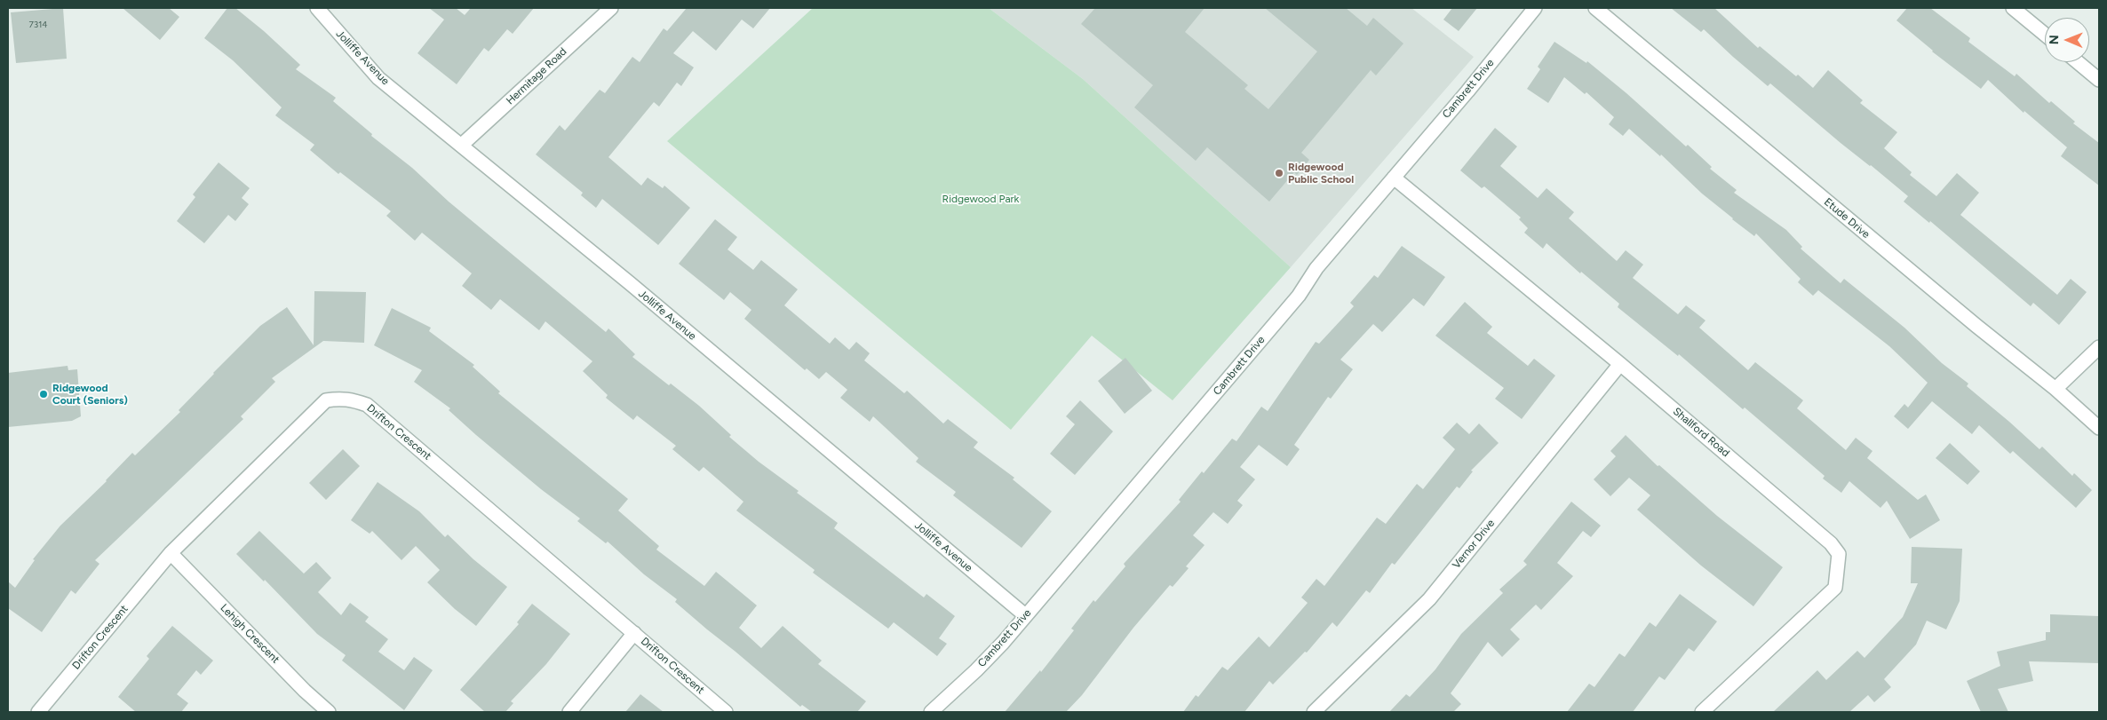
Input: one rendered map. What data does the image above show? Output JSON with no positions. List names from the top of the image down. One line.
{"streets":{"street":["Jolliffe Avenue","Hermitage Road","Cambrett Drive","Etude Drive","Drifton Crescent","Shallford Road","Vernor Drive","Lehigh Crescent"]},"crossings":[["Jolliffe Avenue","Hermitage Road"],["Jolliffe Avenue","Cambrett Drive"],["Cambrett Drive","Shallford Road"],["Drifton Crescent","Lehigh Crescent"],["Shallford Road","Vernor Drive"]],"parks":["Ridgewood Park"],"places":["Ridgewood Public School","Ridgewood Court (Seniors)"],"house_numbers":["7314"],"north":"left"}
